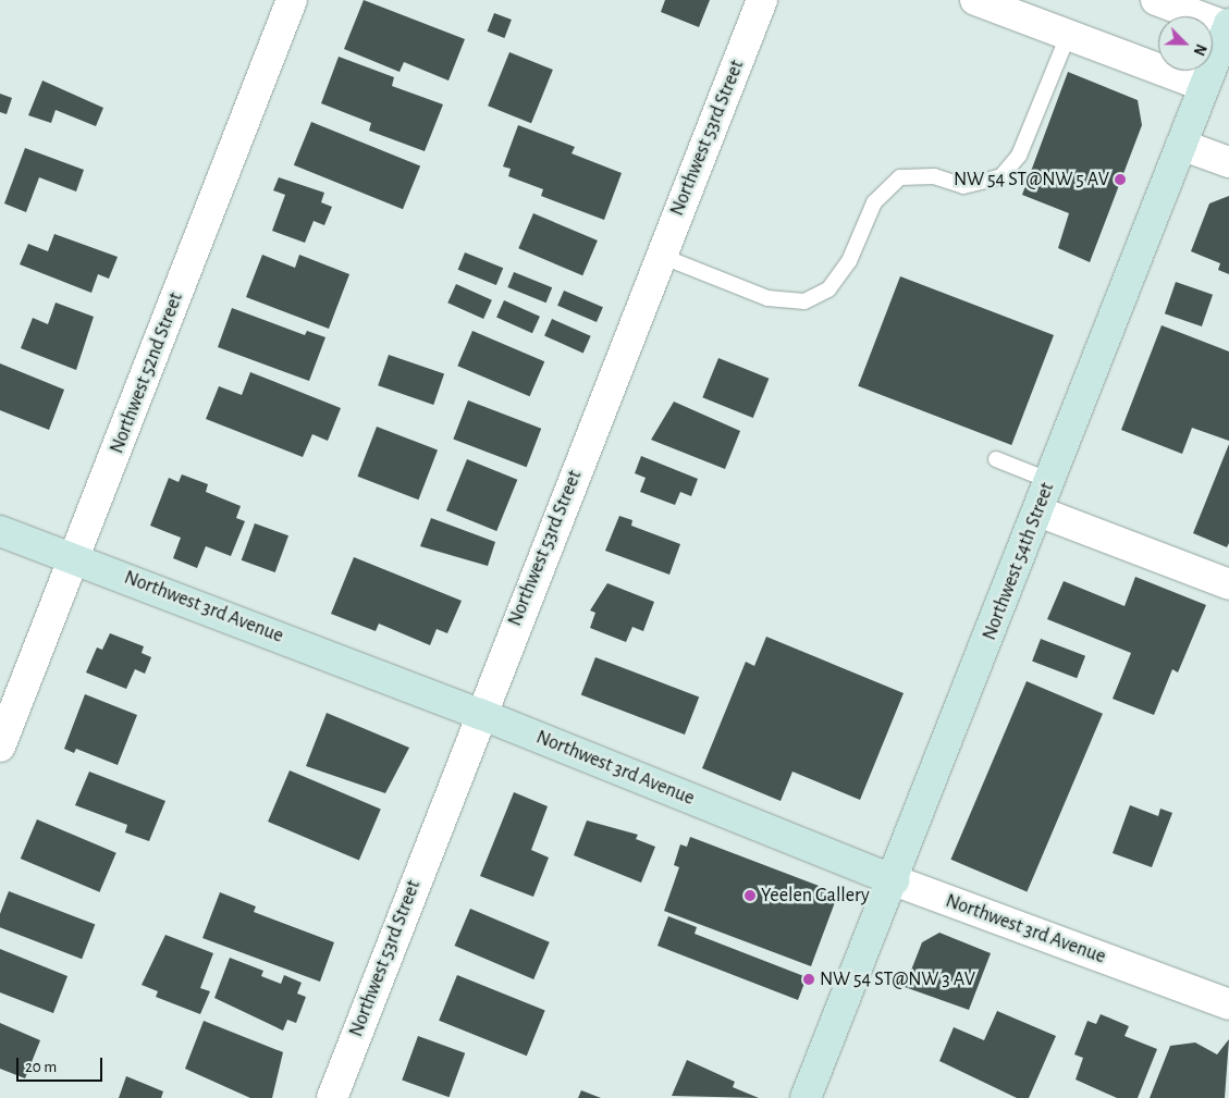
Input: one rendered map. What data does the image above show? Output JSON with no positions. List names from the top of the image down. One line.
{"streets":{"main road":["Northwest 54th Street","Northwest 3rd Avenue"],"street":["Northwest 53rd Street","Northwest 52nd Street"]},"crossings":[["Northwest 53rd Street","Northwest 3rd Avenue"],["Northwest 52nd Street","Northwest 3rd Avenue"],["Northwest 54th Street","Northwest 3rd Avenue"]],"places":["NW 54 ST@NW 5 AV","Yeelen Gallery","NW 54 ST@NW 3 AV"],"scale_bar":"20 m","north":"bottom right"}
